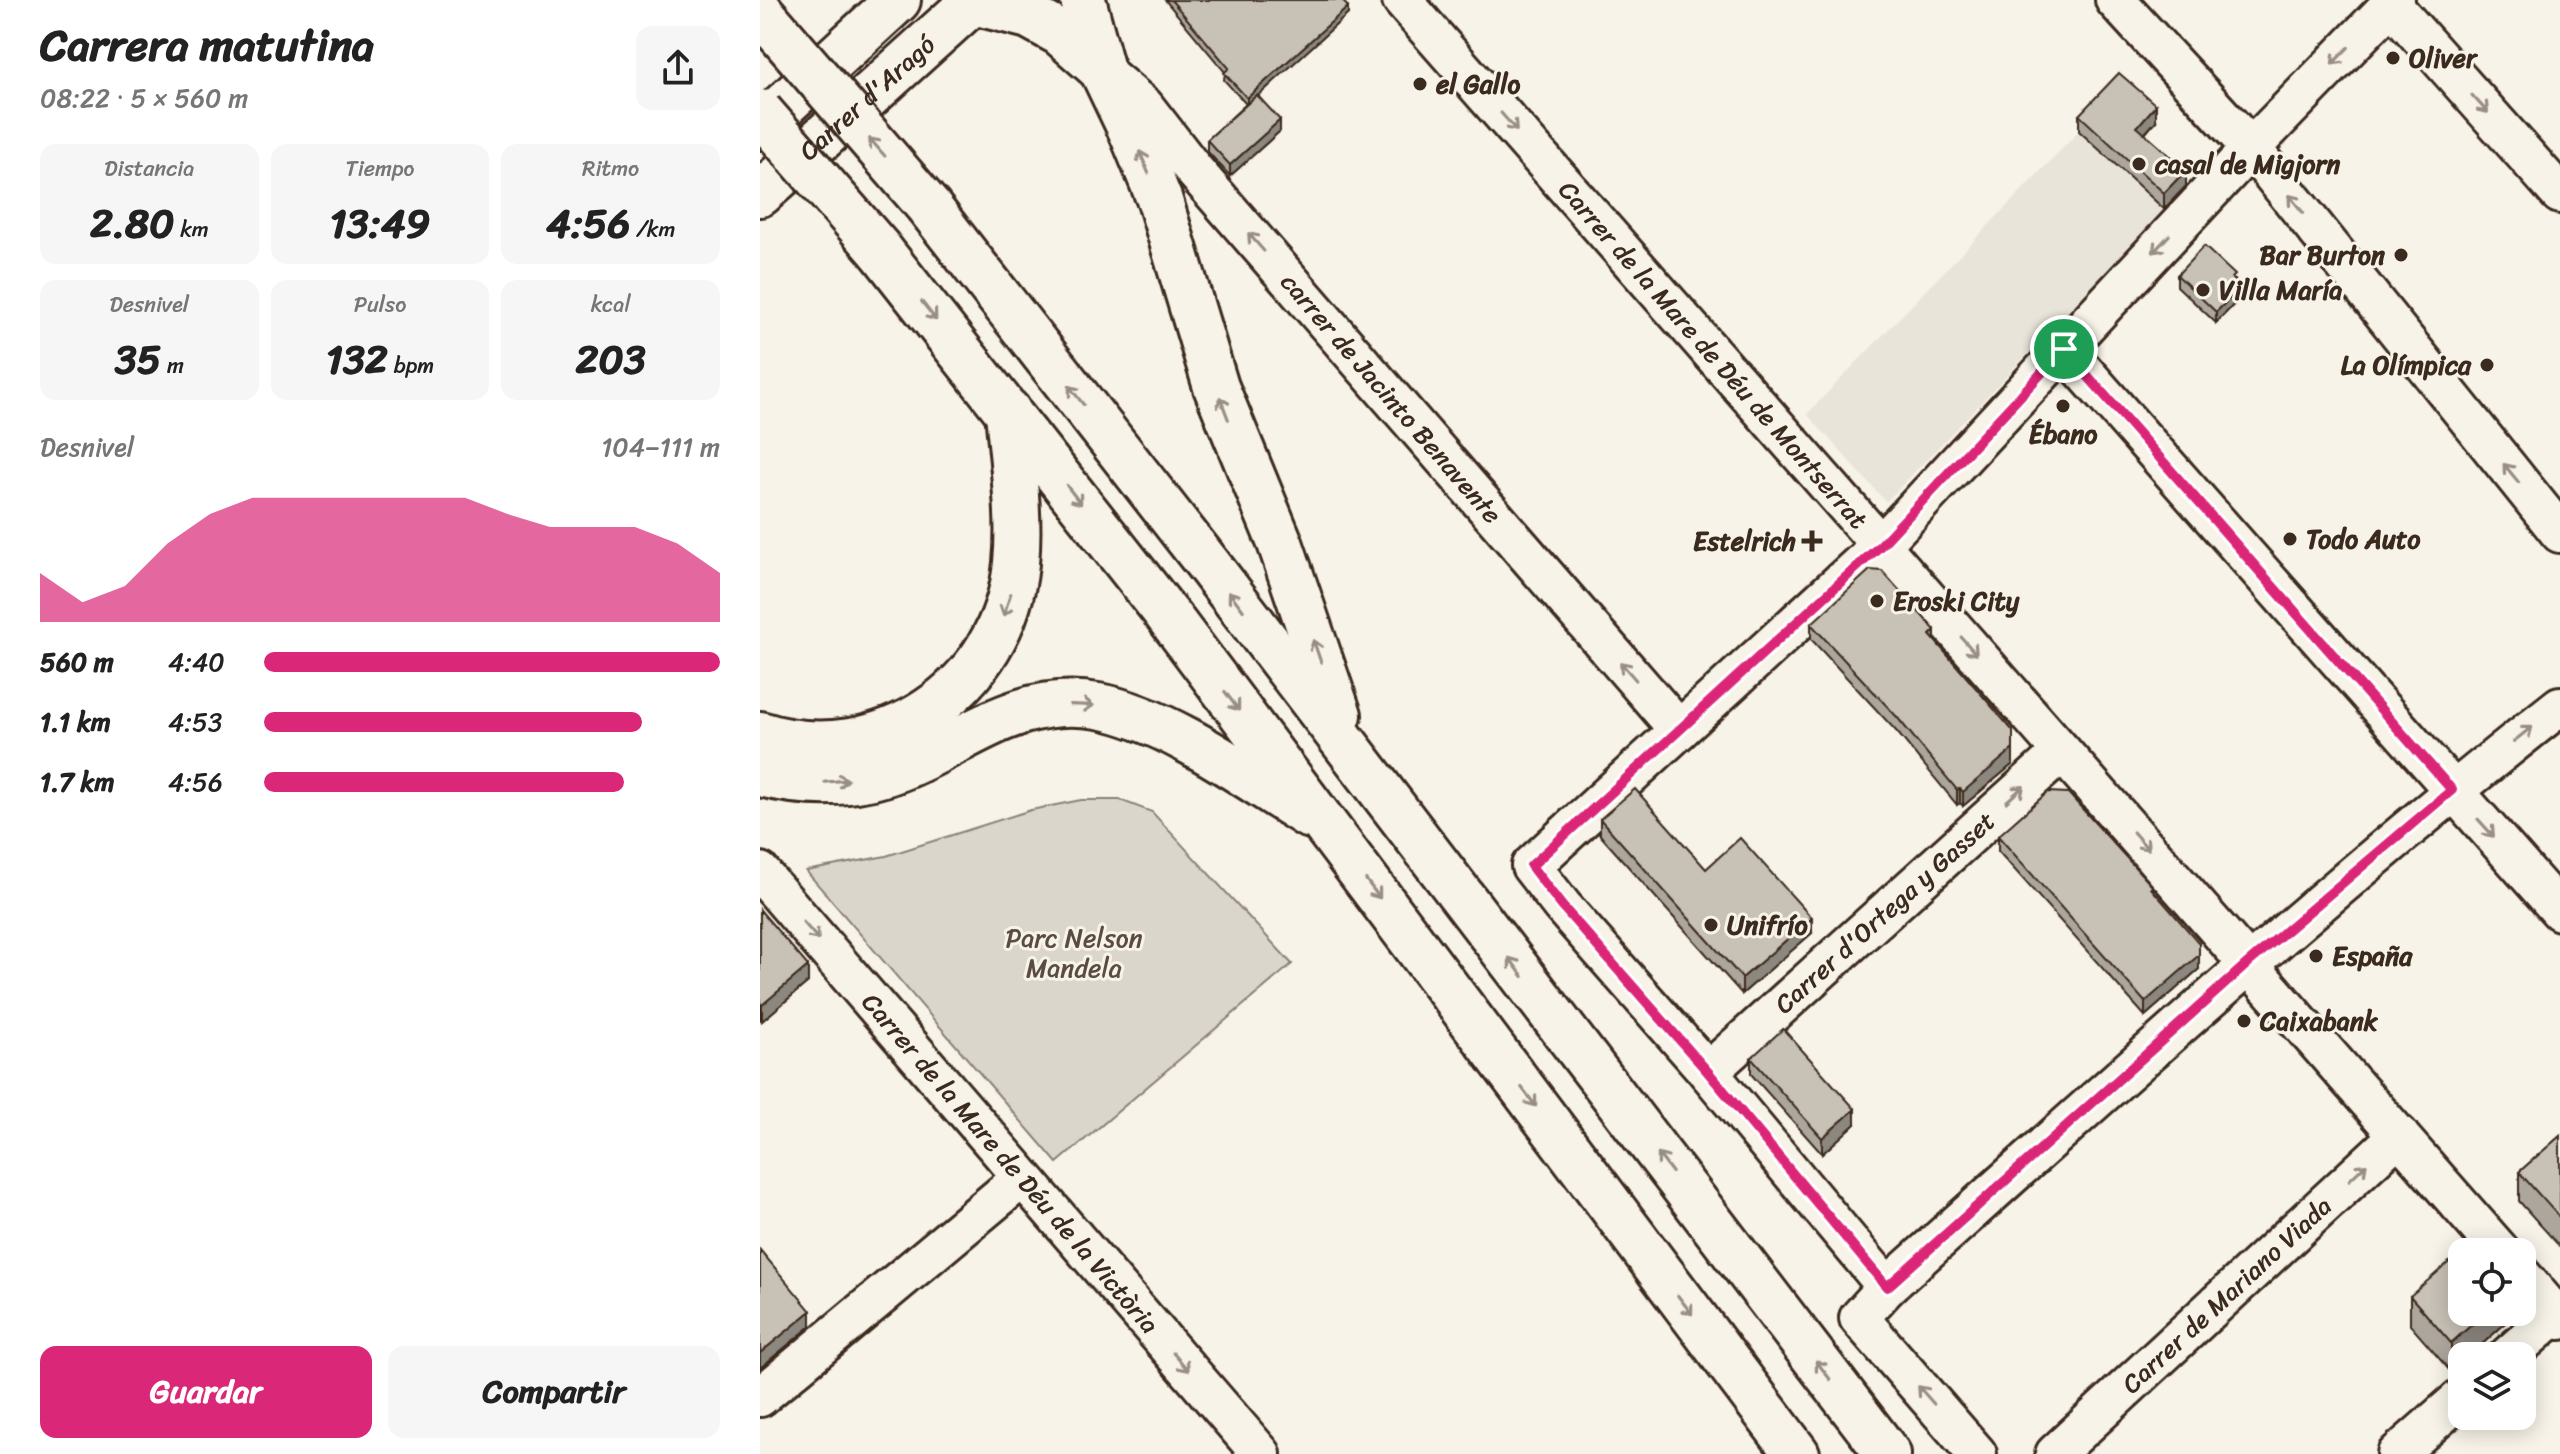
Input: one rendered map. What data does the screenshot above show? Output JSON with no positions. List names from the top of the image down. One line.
{"streets":{"main road":["Carrer d'Aragó"],"street":["Carrer de la Mare de Déu de Montserrat","carrer de Jacinto Benavente","Carrer d'Ortega y Gasset","Carrer de la Mare de Déu de la Victòria","Carrer de Mariano Viada"]},"crossings":[["Carrer de la Mare de Déu de Montserrat","Carrer d'Ortega y Gasset"],["Carrer de la Mare de Déu de Montserrat","Carrer de Mariano Viada"]],"one_way":["carrer de Jacinto Benavente","Carrer de la Mare de Déu de la Victòria"],"parks":["Parc Nelson Mandela"],"places":{"other":["Oliver","el Gallo","casal de Migjorn","Bar Burton","Villa María","La Olímpica","Ébano","Todo Auto","Eroski City","Unifrío","España","Caixabank"],"health":["Estelrich"]},"page":{"heading":["Carrera matutina","08:22 · 5 × 560 m"],"stats":[["Distancia","2.80 km"],["Tiempo","13:49"],["Ritmo","4:56 /km"],["Desnivel","35 m"],["Pulso","132 bpm"],["kcal","203"]],"chart":["Desnivel","104–111 m"],"list":[{"name":"560 m","note":"4:40"},{"name":"1.1 km","note":"4:53"},{"name":"1.7 km","note":"4:56"}],"buttons":["Guardar","Compartir"]}}
